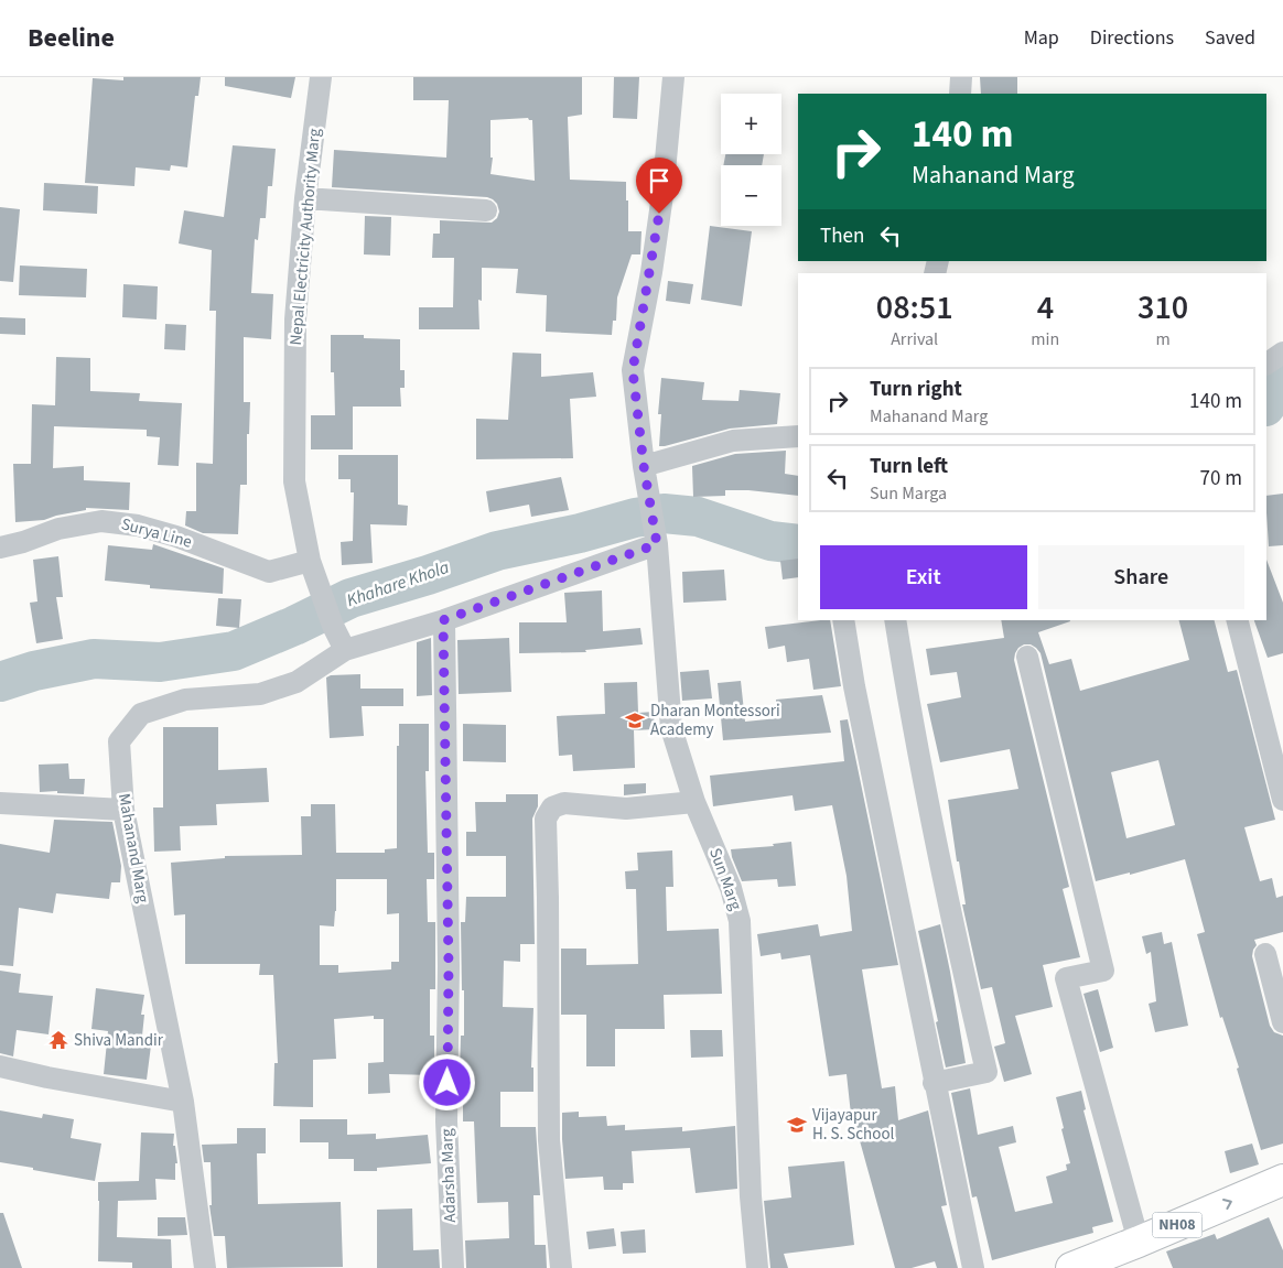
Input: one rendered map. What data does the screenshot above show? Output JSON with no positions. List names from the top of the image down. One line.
{"streets":{"main road":["NH08"],"street":["Nepal Electricity Authority Marg","Surya Line","Mahanand Marg","Sun Marg","Adarsha Marg"]},"crossings":[["Nepal Electricity Authority Marg","Surya Line"],["Nepal Electricity Authority Marg","Mahanand Marg"],["Mahanand Marg","Sun Marg"],["Mahanand Marg","Adarsha Marg"]],"water":["Khahare Khola"],"places":{"school or university":["Dharan Montessori Academy","Vijayapur H. S. School"],"temple":["Shiva Mandir"]},"page":{"header":"Beeline","nav":["Map","Directions","Saved"],"map_buttons":["+","−"],"turn":["140 m","Mahanand Marg"],"then":"Then","eta":["08:51","Arrival","4","min","310","m"],"list":[{"name":"Turn right","note":"Mahanand Marg","value":"140 m"},{"name":"Turn left","note":"Sun Marga","value":"70 m"}],"buttons":["Exit","Share"]}}
